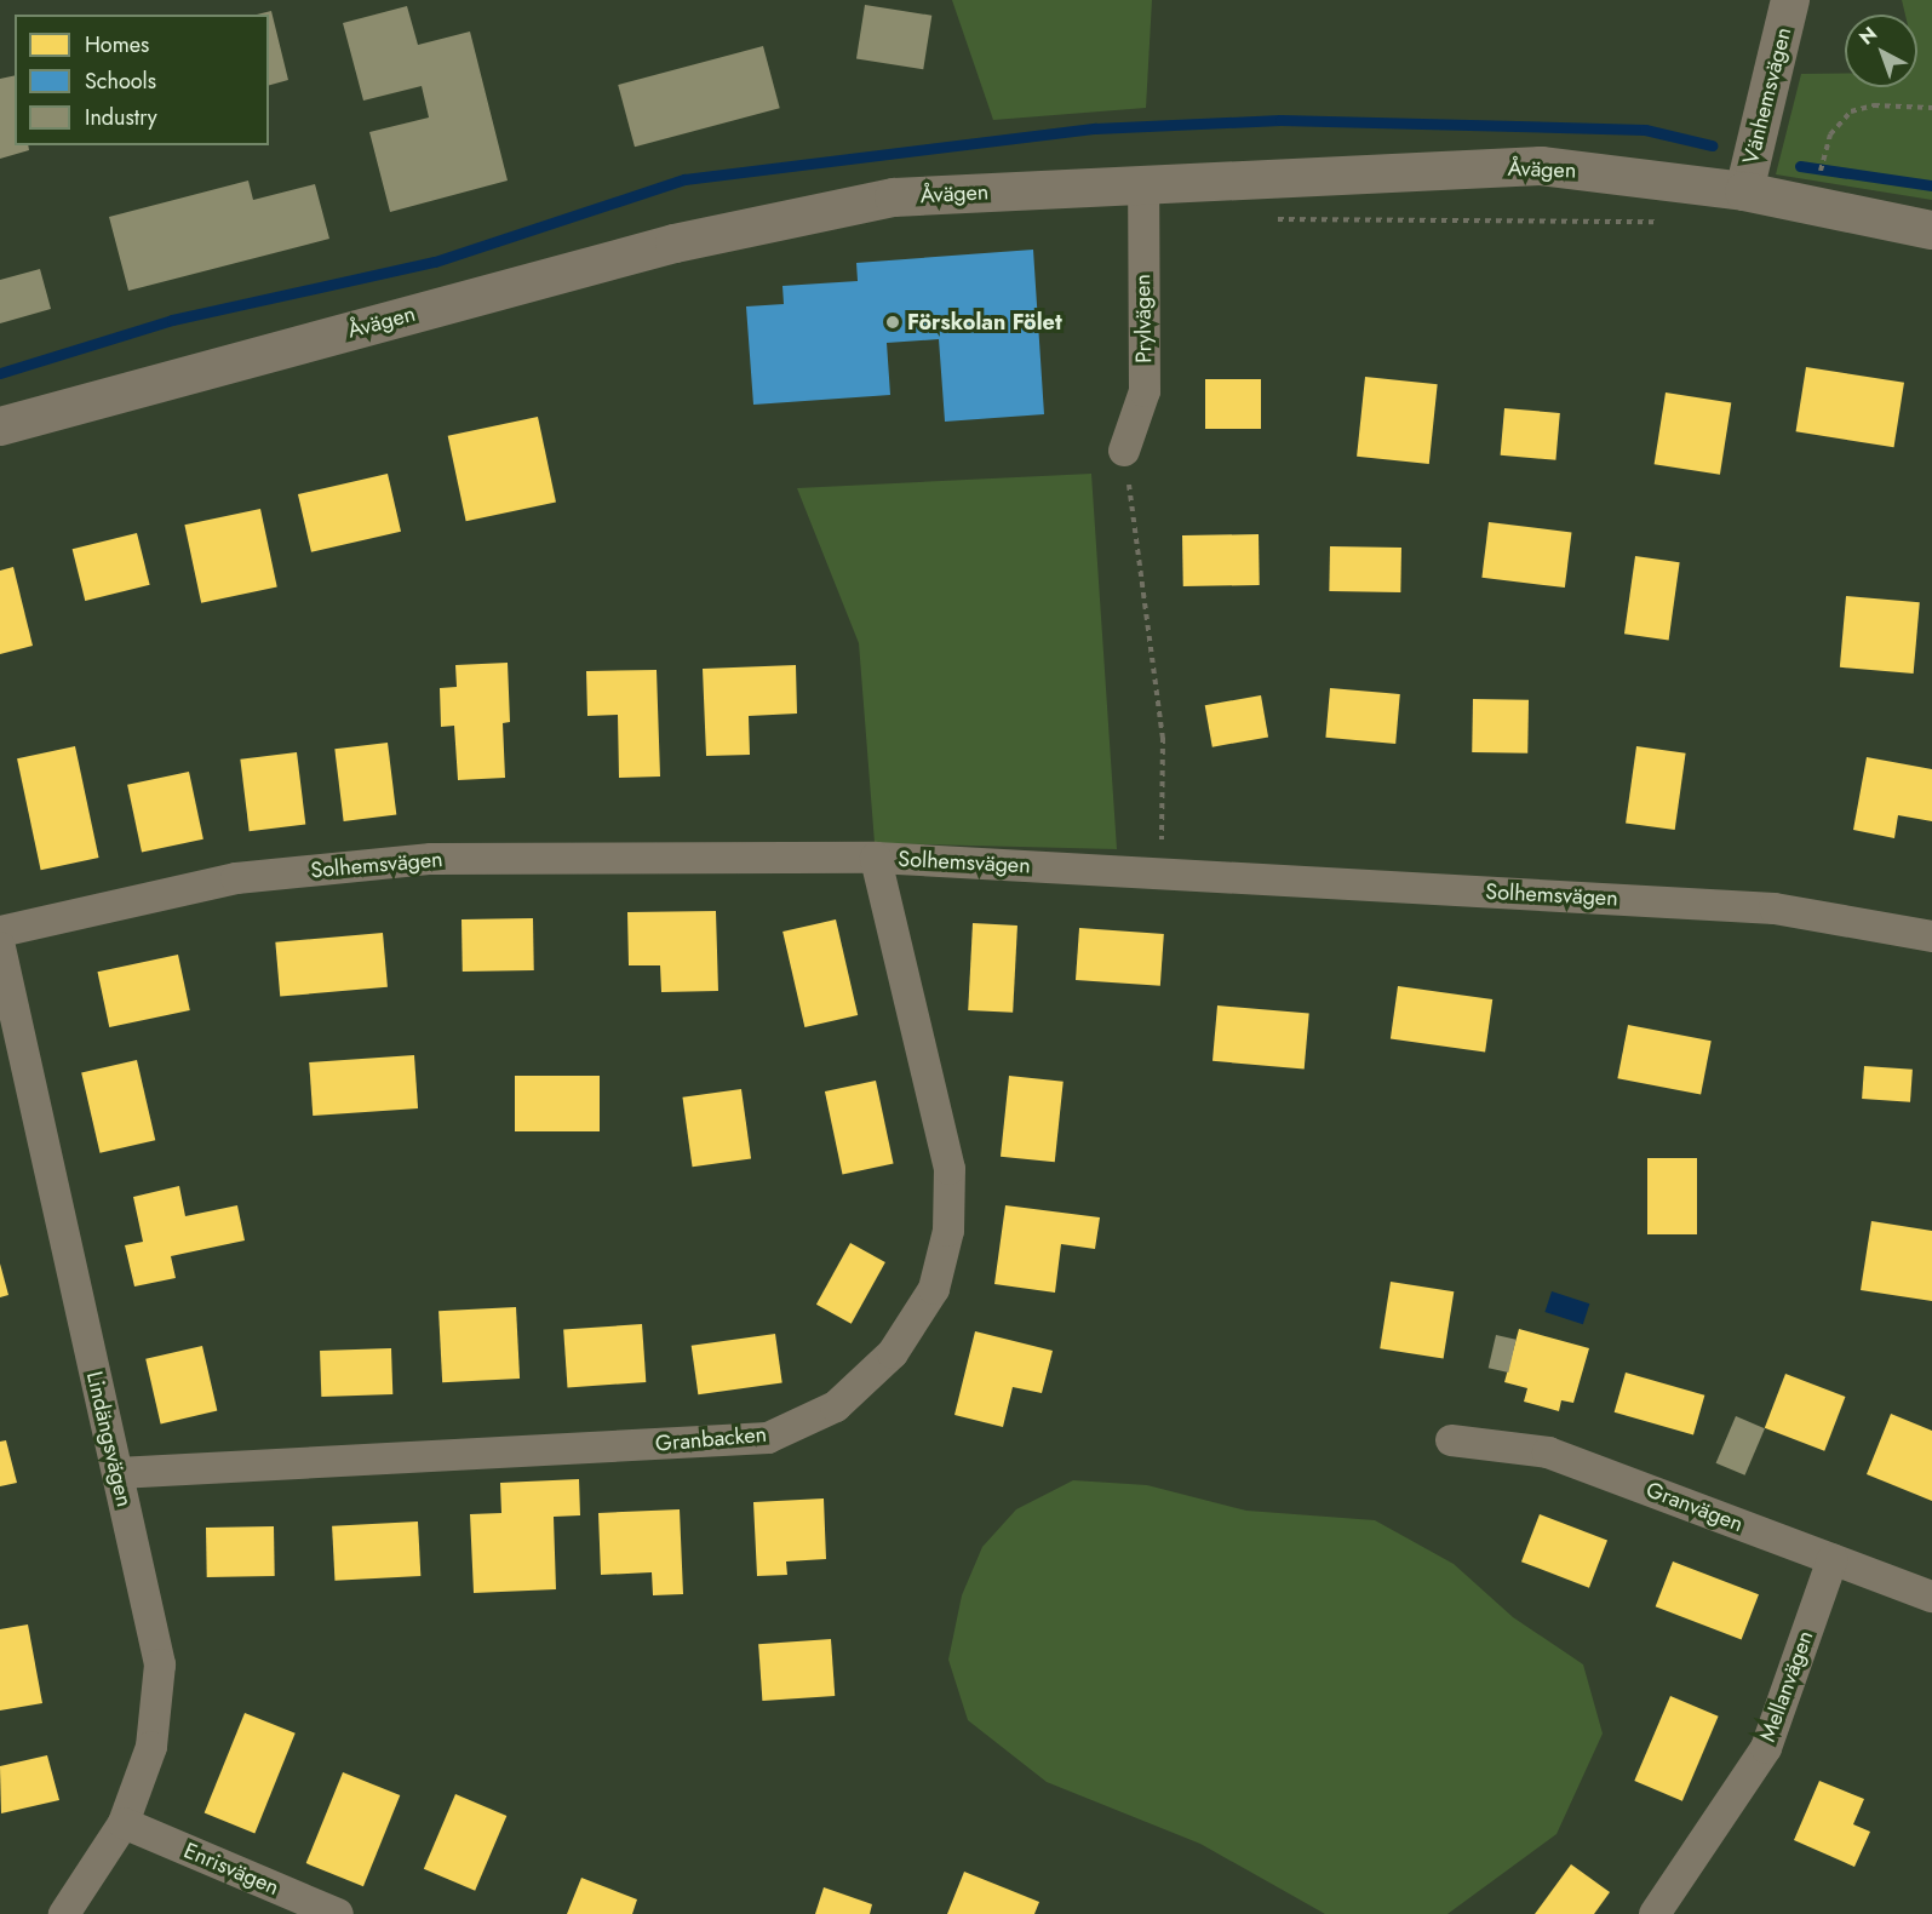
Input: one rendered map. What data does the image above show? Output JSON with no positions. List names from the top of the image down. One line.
{"streets":{"street":["Vänhemsvägen","Åvägen","Prylvägen","Solhemsvägen","Lindängsvägen","Granbacken","Granvägen","Mellanvägen","Enrisvägen"]},"crossings":[["Vänhemsvägen","Åvägen"],["Åvägen","Prylvägen"],["Solhemsvägen","Granbacken"],["Lindängsvägen","Granbacken"],["Lindängsvägen","Enrisvägen"],["Granvägen","Mellanvägen"]],"places":["Förskolan Fölet"],"legend":["Homes","Schools","Industry"],"north":"top left"}
